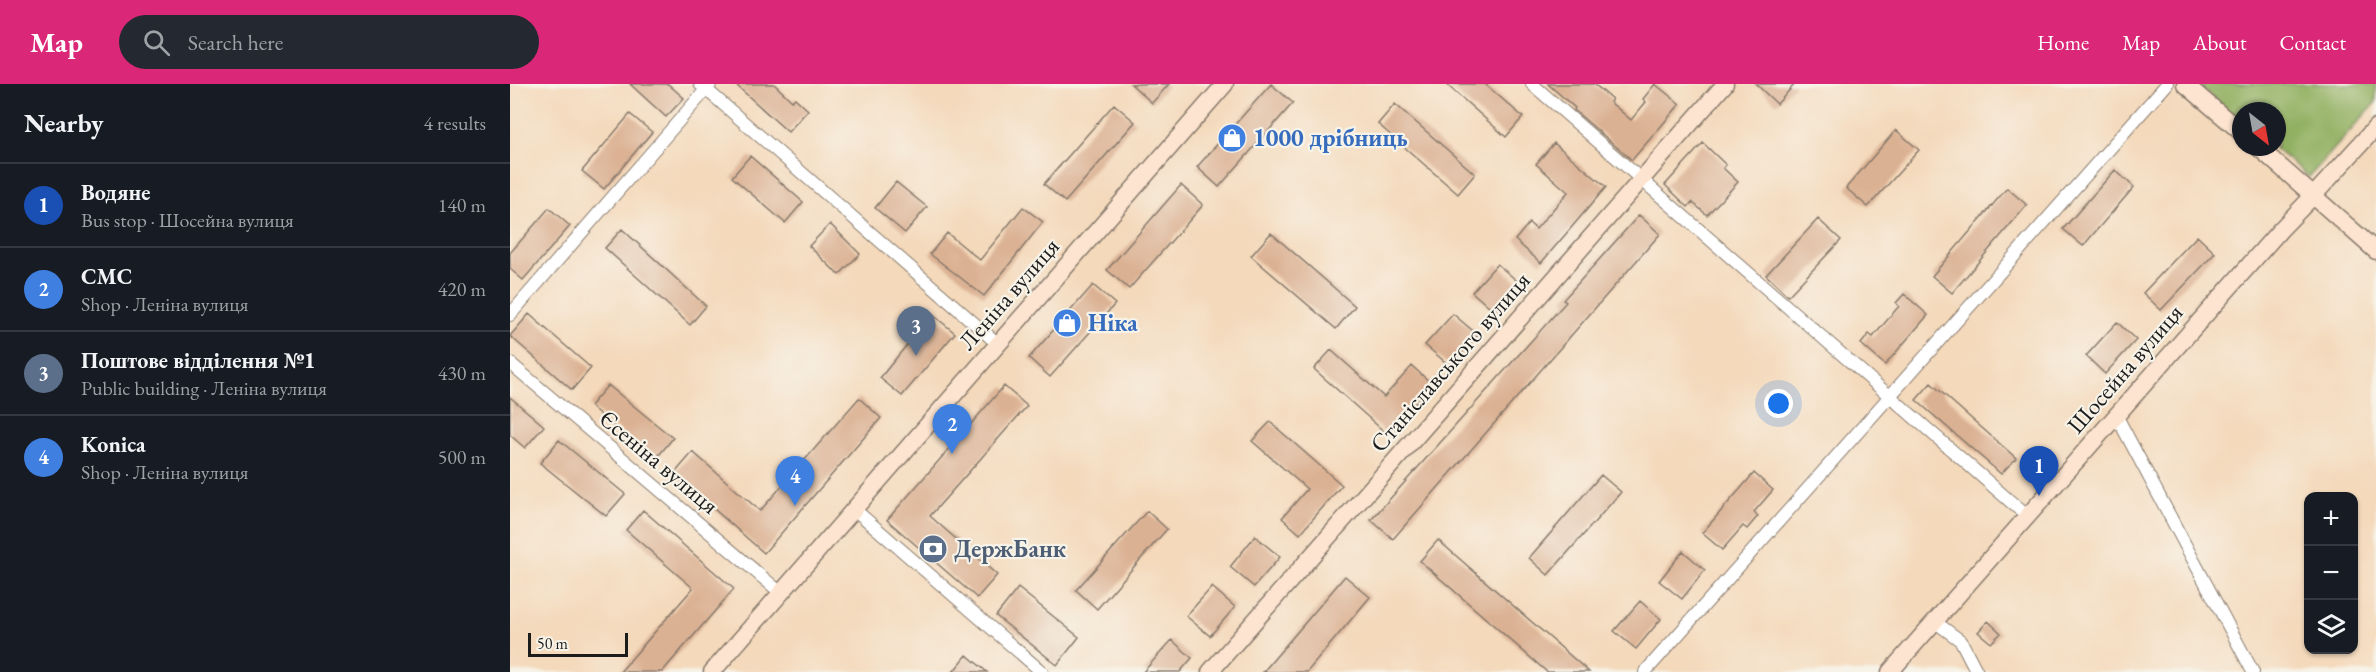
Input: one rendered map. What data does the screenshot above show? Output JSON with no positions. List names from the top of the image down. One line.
{"streets":{"street":["Леніна вулиця","Станіславського вулиця","Шосейна вулиця","Єсеніна вулиця"]},"crossings":[["Леніна вулиця","Єсеніна вулиця"]],"places":{"shop":["1000 дрібниць","Ніка"],"bank":["ДержБанк"]},"scale_bar":"50 m","north":"bottom right","page":{"header":"Map","search":"Search here","nav":["Home","Map","About","Contact"],"heading":["Nearby","4 results"],"list":[{"mark":"1","name":"Водяне","note":"Bus stop · Шосейна вулиця","value":"140 m"},{"mark":"2","name":"СМС","note":"Shop · Леніна вулиця","value":"420 m"},{"mark":"3","name":"Поштове відділення №1","note":"Public building · Леніна вулиця","value":"430 m"},{"mark":"4","name":"Konica","note":"Shop · Леніна вулиця","value":"500 m"}],"pins":["3","2","1","4"],"map_buttons":["+","−"],"scale":"50 m"}}
